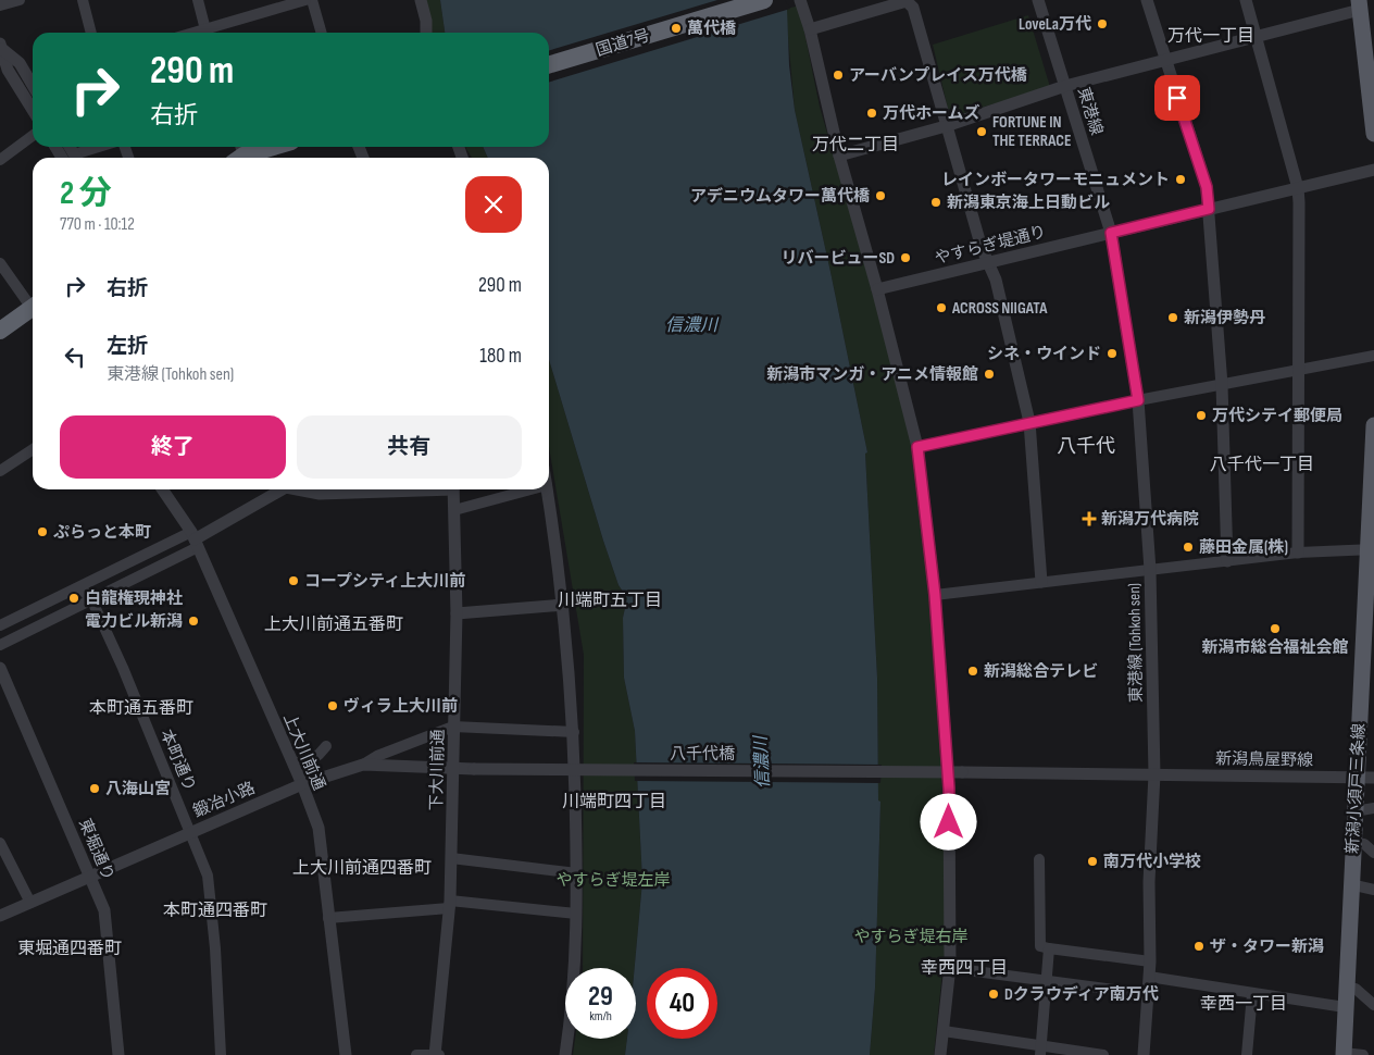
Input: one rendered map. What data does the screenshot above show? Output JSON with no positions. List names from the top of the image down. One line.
{"streets":{"highway":["国道7号"],"main road":["新潟小須戸三条線"],"street":["東港線","やすらぎ堤通り","東港線 (Tohkoh sen)","上大川前通","八千代橋","新潟鳥屋野線","本町通り","下大川前通","鍛冶小路","東堀通り"]},"crossings":[["東港線","やすらぎ堤通り"],["東港線","東港線 (Tohkoh sen)"],["やすらぎ堤通り","東港線 (Tohkoh sen)"],["東港線 (Tohkoh sen)","八千代橋"],["東港線 (Tohkoh sen)","新潟鳥屋野線"],["上大川前通","鍛冶小路"],["八千代橋","新潟鳥屋野線"],["八千代橋","鍛冶小路"],["新潟鳥屋野線","新潟小須戸三条線"],["本町通り","鍛冶小路"],["下大川前通","鍛冶小路"],["鍛冶小路","東堀通り"]],"districts":["万代一丁目","万代二丁目","八千代","八千代一丁目","川端町五丁目","上大川前通五番町","本町通五番町","川端町四丁目","上大川前通四番町","本町通四番町","東堀通四番町","幸西四丁目","幸西一丁目"],"water":["信濃川"],"parks":["やすらぎ堤左岸","やすらぎ堤右岸"],"places":{"other":["LoveLa万代","萬代橋","アーバンプレイス万代橋","万代ホームズ","FORTUNE IN THE TERRACE","レインボータワーモニュメント","アデニウムタワー萬代橋","新潟東京海上日動ビル","リバービューSD","ACROSS NIIGATA","新潟伊勢丹","シネ・ウインド","新潟市マンガ・アニメ情報館","万代シテイ郵便局","ぷらっと本町","藤田金属(株)","コープシティ上大川前","白龍権現神社","電力ビル新潟","新潟市総合福祉会館","新潟総合テレビ","ヴィラ上大川前","八海山宮","南万代小学校","ザ・タワー新潟","Dクラウディア南万代"],"health":["新潟万代病院"]},"page":{"turn":["290 m","右折"],"heading":["2 分","770 m · 10:12"],"list":[{"name":"右折","value":"290 m"},{"name":"左折","note":"東港線 (Tohkoh sen)","value":"180 m"}],"buttons":["終了","共有"],"speed":"29 km/h","limit":"40"}}
